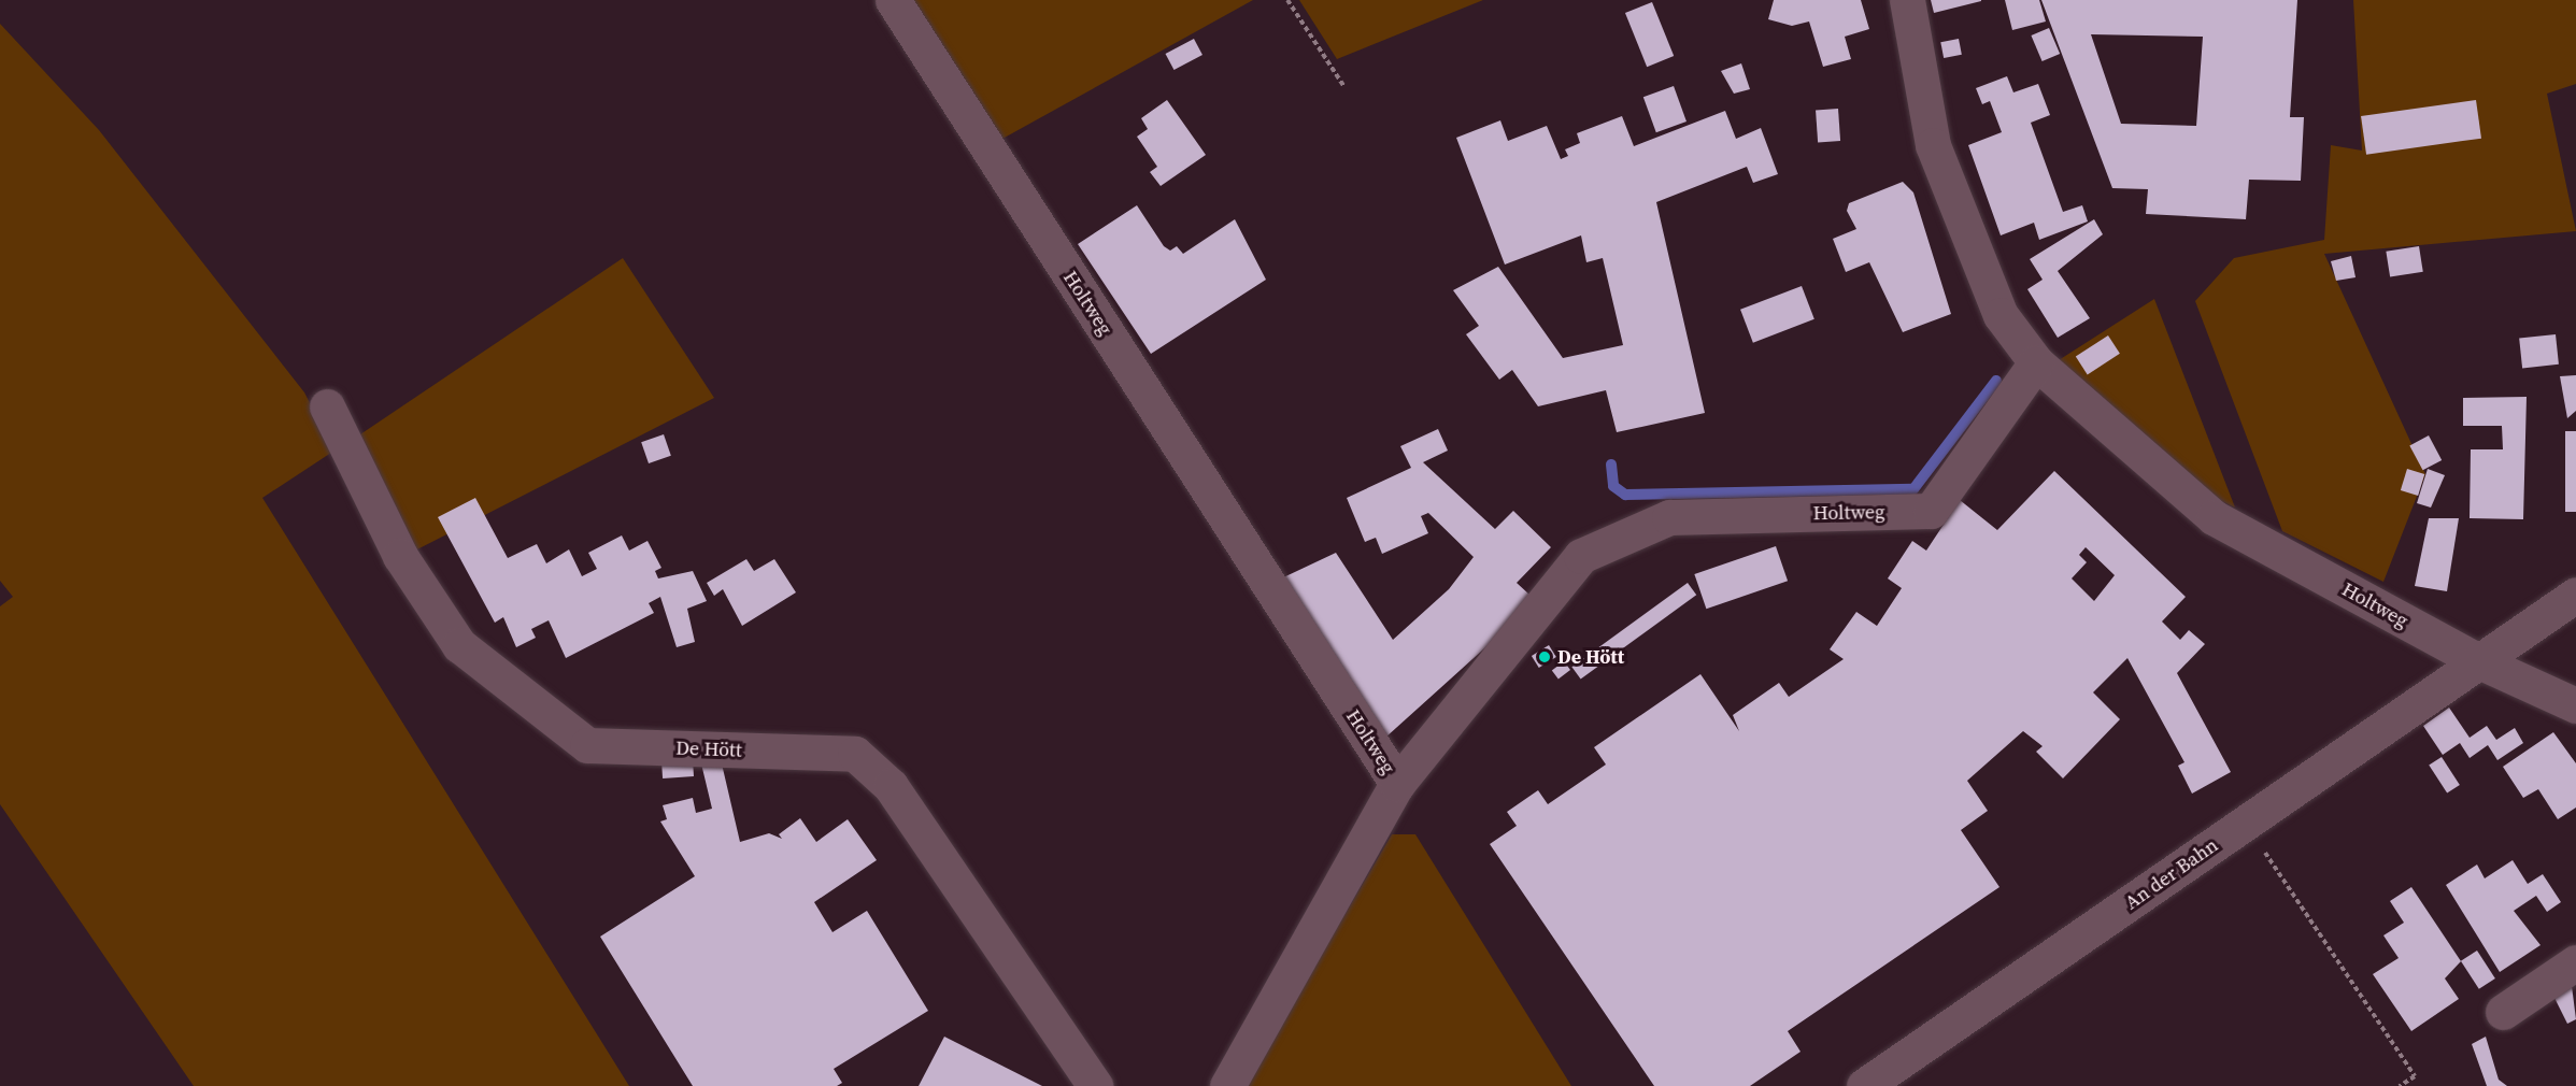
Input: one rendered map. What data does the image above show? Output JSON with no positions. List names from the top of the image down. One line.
{"streets":{"street":["Holtweg","De Hött","An der Bahn"]},"crossings":[["Holtweg","An der Bahn"]],"places":["De Hött"]}
